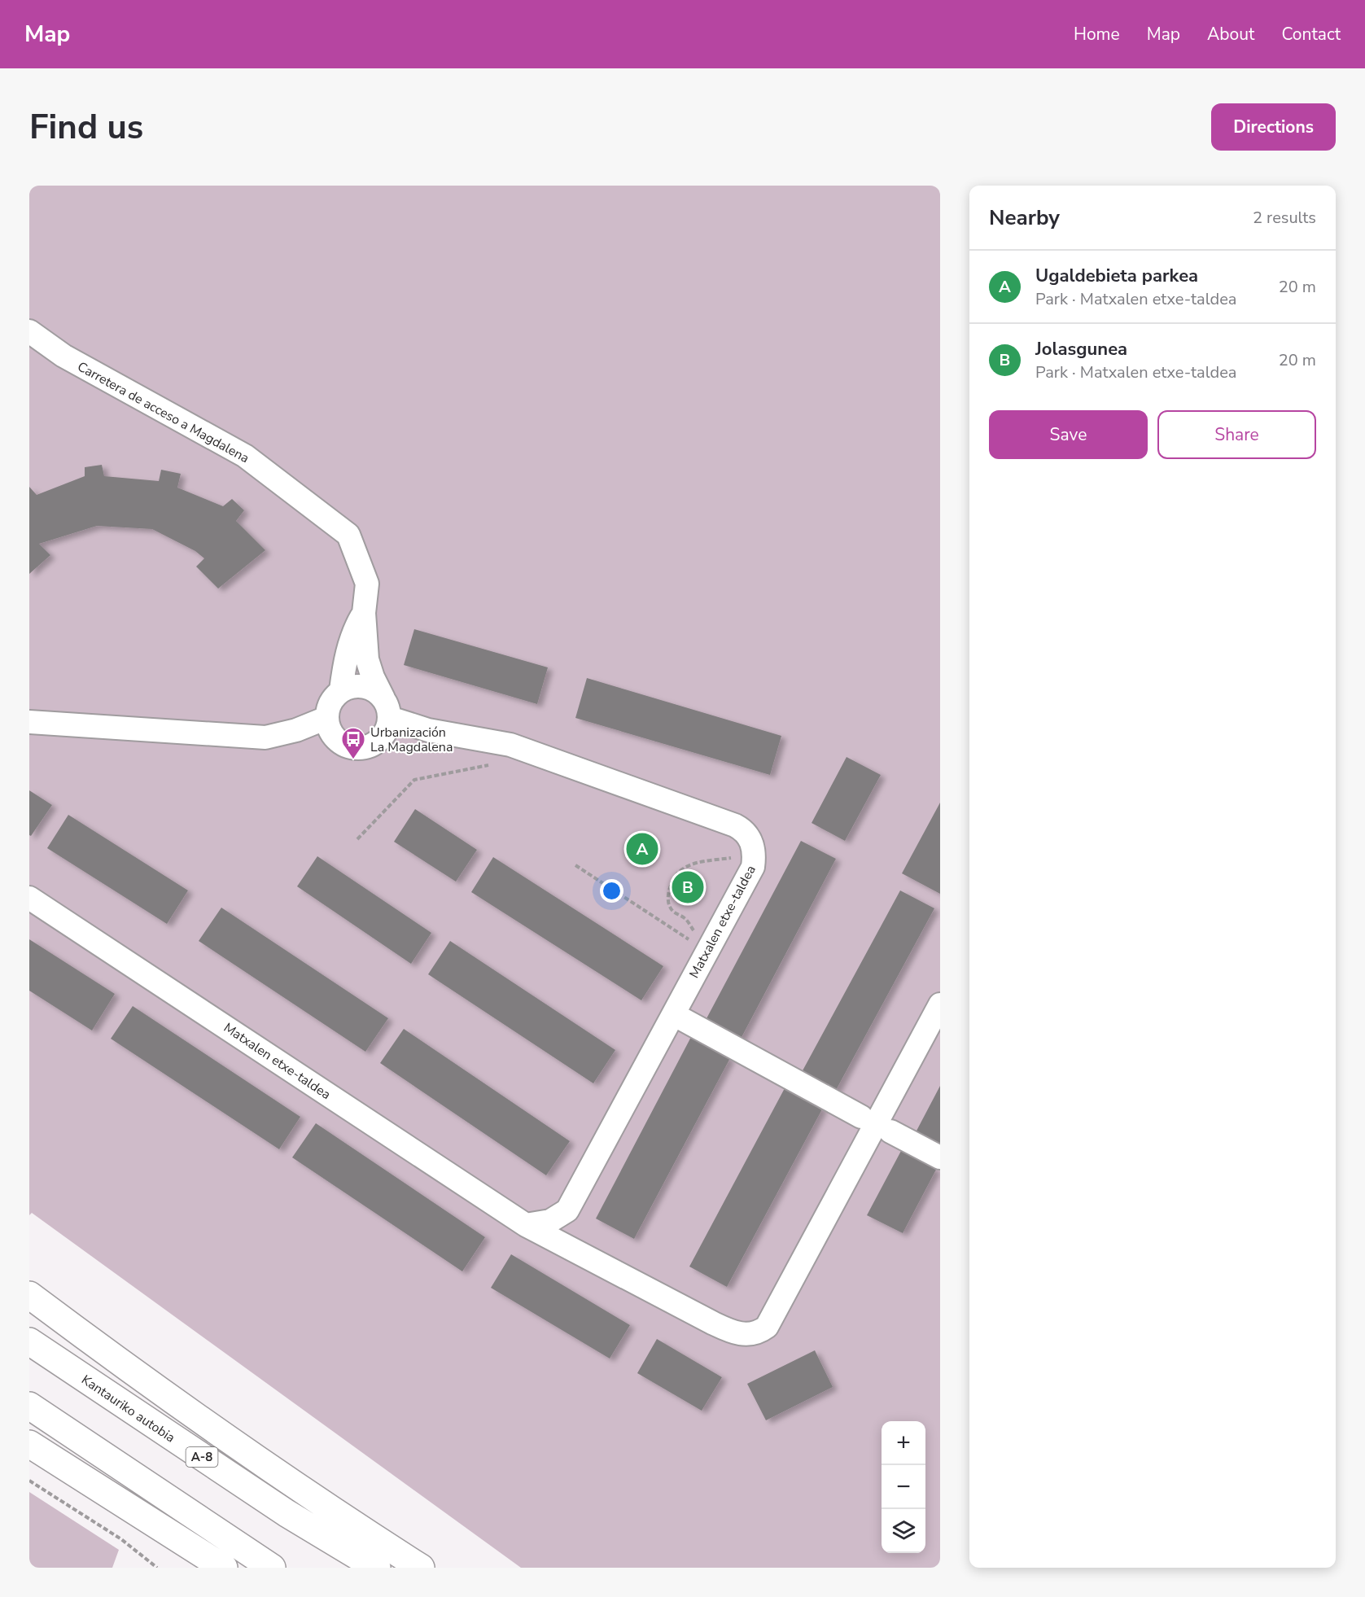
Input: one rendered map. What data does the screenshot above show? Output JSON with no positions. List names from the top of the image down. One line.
{"streets":{"highway":["Kantauriko autobia","A-8"],"street":["Carretera de acceso a Magdalena","Matxalen etxe-taldea"]},"crossings":[["Carretera de acceso a Magdalena","Matxalen etxe-taldea"]],"places":{"bus stop":["Urbanización La Magdalena"]},"page":{"header":"Map","nav":["Home","Map","About","Contact"],"buttons":["Directions",["Save","Share"]],"title":"Find us","heading":["Nearby","2 results"],"list":[{"mark":"A","name":"Ugaldebieta parkea","note":"Park · Matxalen etxe-taldea","value":"20 m"},{"mark":"B","name":"Jolasgunea","note":"Park · Matxalen etxe-taldea","value":"20 m"}],"pins":["A","B"],"map_buttons":["+","−"]}}
